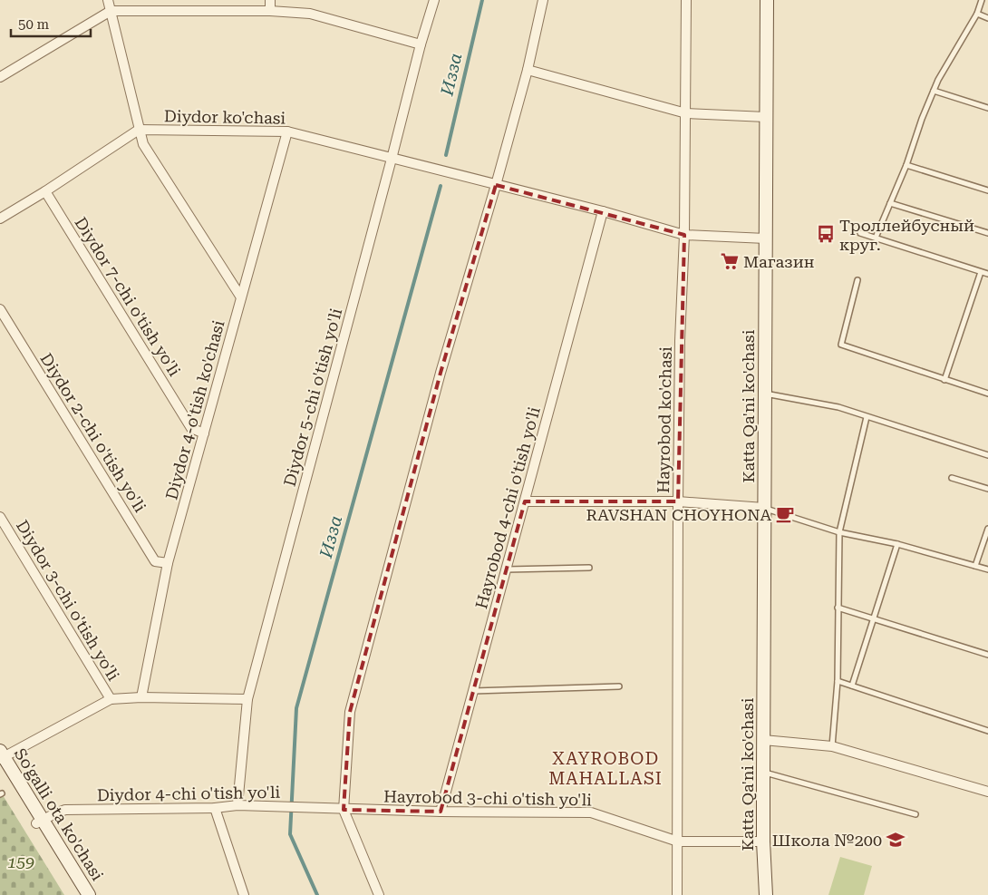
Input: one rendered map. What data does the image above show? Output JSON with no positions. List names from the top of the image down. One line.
{"streets":{"main road":["Katta Qa'ni ko'chasi","So'galli ota ko'chasi"],"street":["Diydor ko'chasi","Diydor 7-chi o'tish yo'li","Diydor 5-chi o'tish yo'li","Diydor 4-o'tish ko'chasi","Hayrobod ko'chasi","Diydor 2-chi o'tish yo'li","Hayrobod 4-chi o'tish yo'li","Diydor 3-chi o'tish yo'li","Diydor 4-chi o'tish yo'li","Hayrobod 3-chi o'tish yo'li"]},"crossings":[["Diydor ko'chasi","Diydor 5-chi o'tish yo'li"],["Diydor ko'chasi","Katta Qa'ni ko'chasi"],["Diydor ko'chasi","Diydor 4-o'tish ko'chasi"],["Diydor ko'chasi","Hayrobod ko'chasi"],["Diydor ko'chasi","Hayrobod 4-chi o'tish yo'li"],["Diydor 7-chi o'tish yo'li","Diydor 4-o'tish ko'chasi"],["Diydor 5-chi o'tish yo'li","Diydor 4-chi o'tish yo'li"],["Katta Qa'ni ko'chasi","Hayrobod 3-chi o'tish yo'li"],["Diydor 4-o'tish ko'chasi","Diydor 2-chi o'tish yo'li"],["Hayrobod ko'chasi","Hayrobod 3-chi o'tish yo'li"],["Hayrobod 4-chi o'tish yo'li","Hayrobod 3-chi o'tish yo'li"],["Diydor 4-chi o'tish yo'li","Hayrobod 3-chi o'tish yo'li"],["Diydor 4-chi o'tish yo'li","So'galli ota ko'chasi"]],"districts":["XAYROBOD MAHALLASI"],"water":["Изза"],"parks":["159"],"places":{"bus stop":["Троллейбусный круг."],"supermarket":["Магазин"],"cafe":["RAVSHAN CHOYHONA"],"school or university":["Школа №200"]},"scale_bar":"50 m"}
